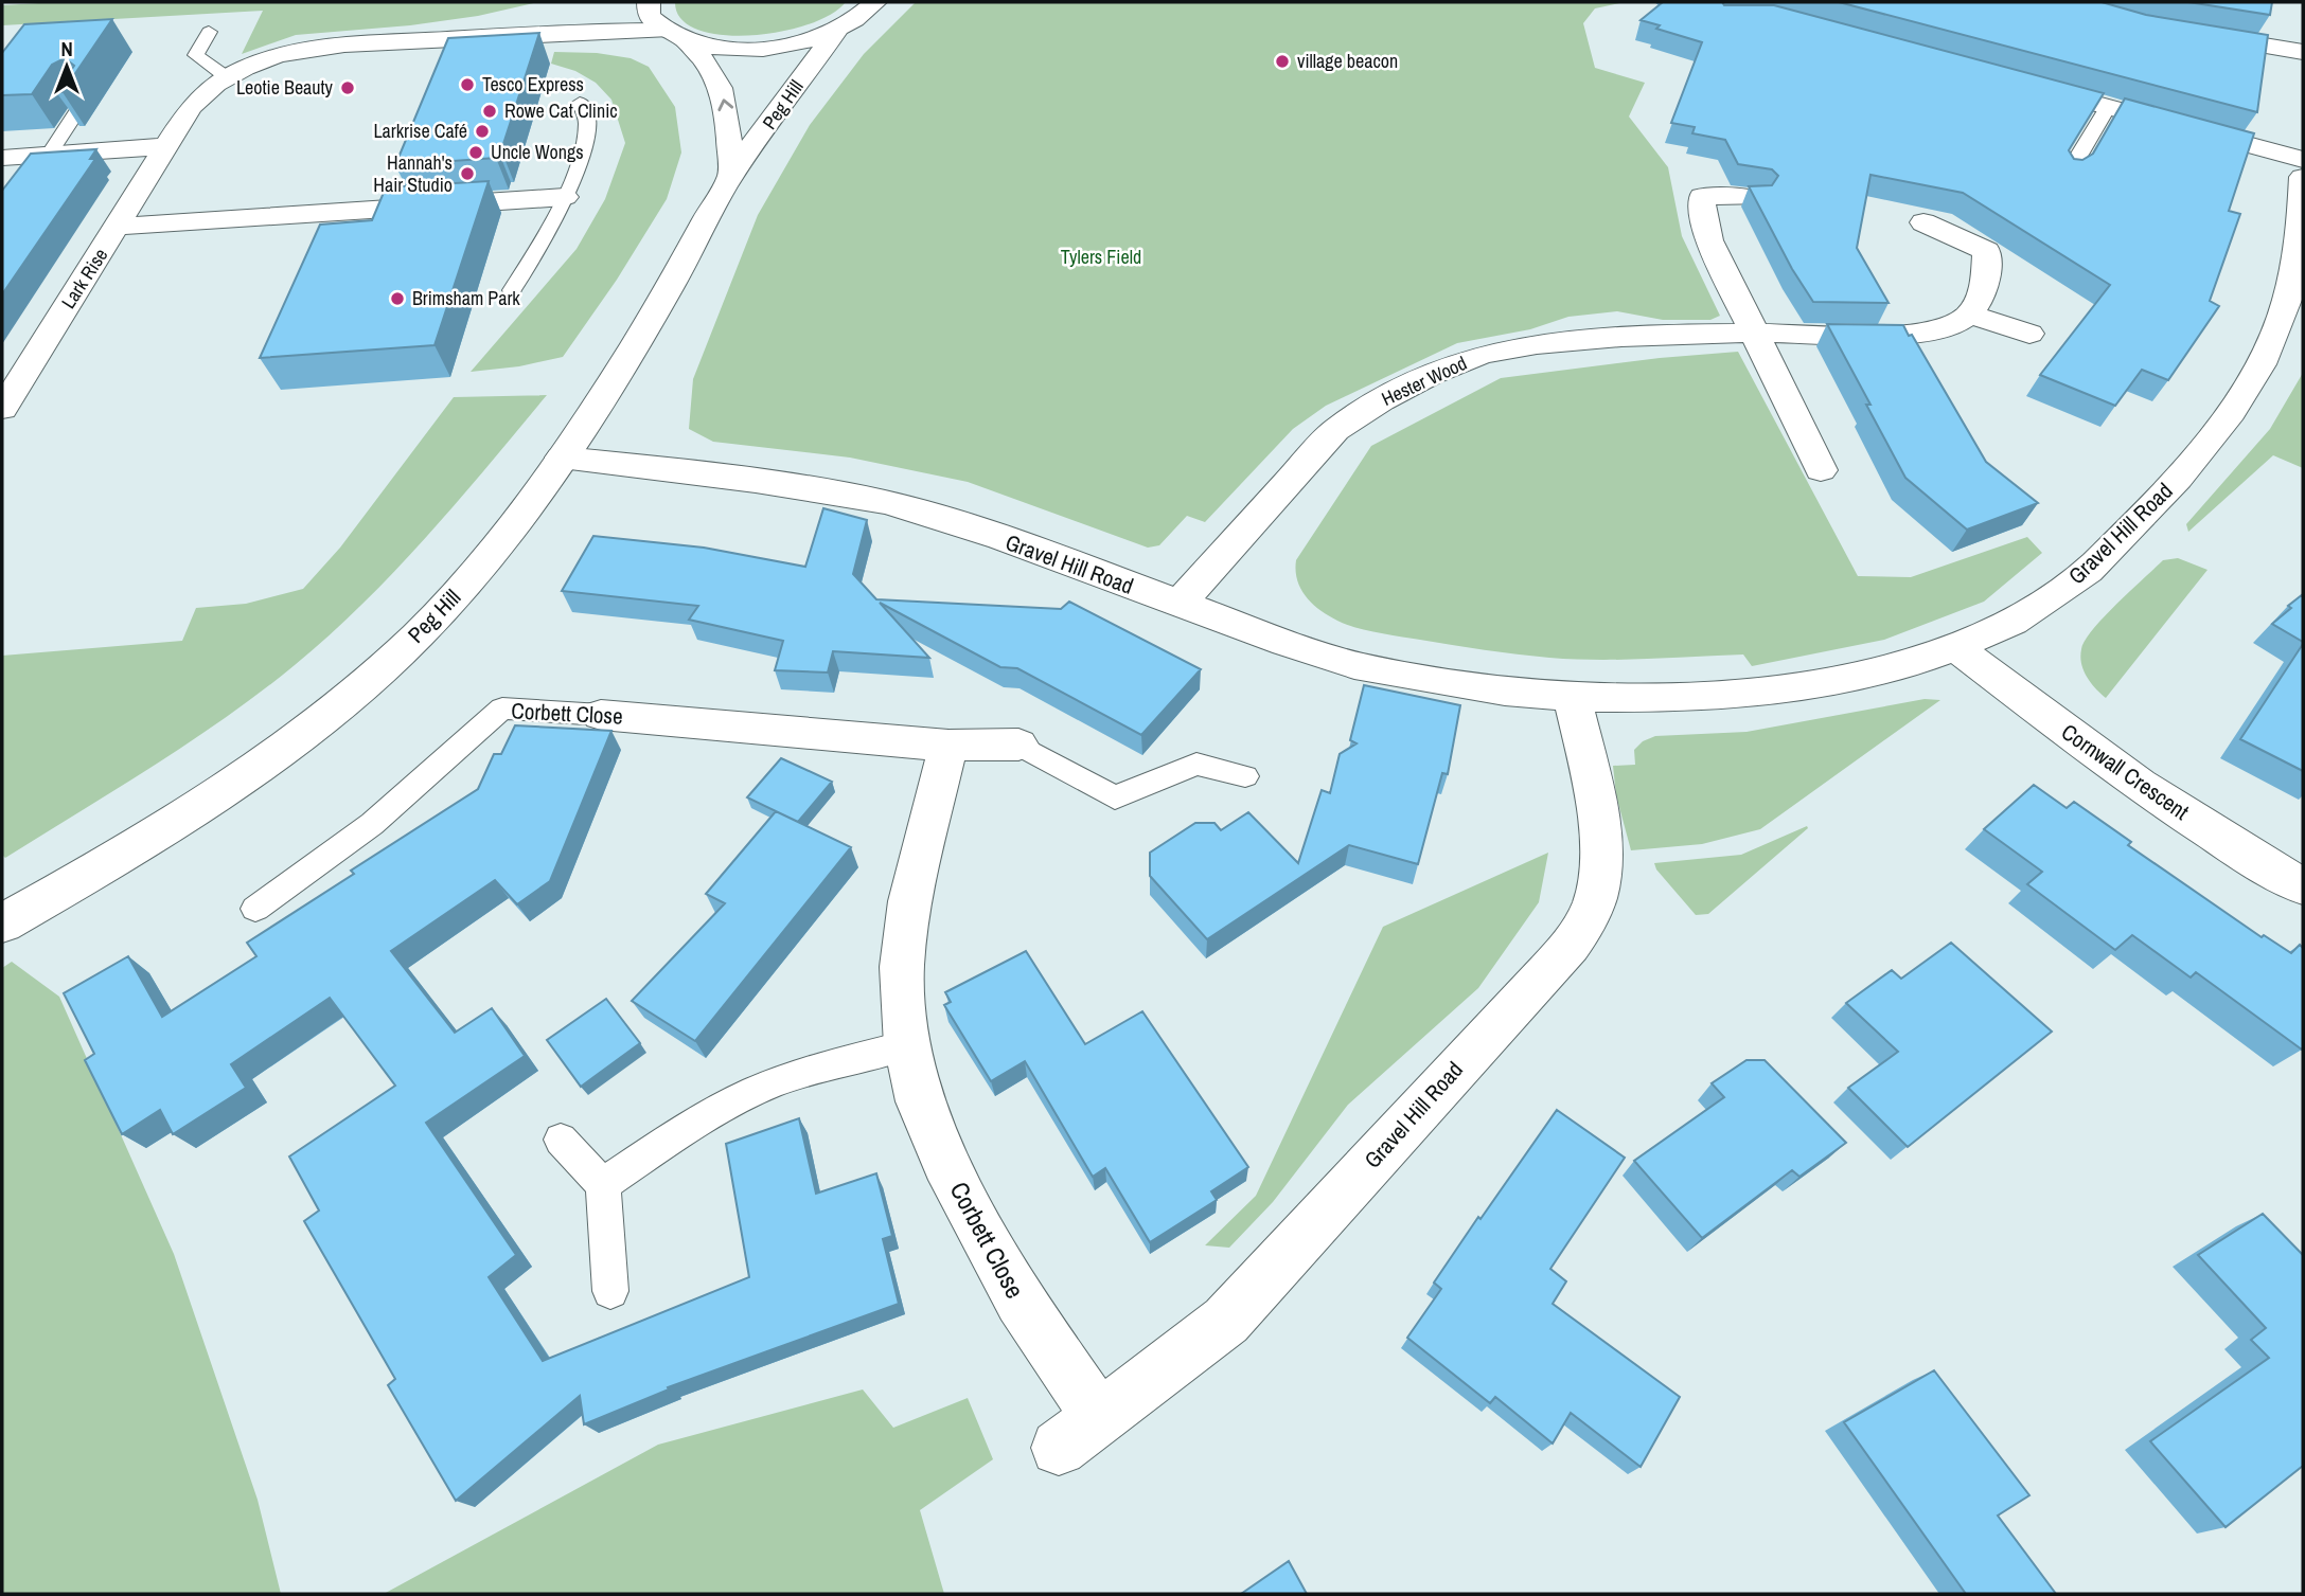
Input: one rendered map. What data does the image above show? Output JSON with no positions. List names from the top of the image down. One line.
{"streets":{"street":["Peg Hill","Lark Rise","Hester Wood","Gravel Hill Road","Corbett Close","Cornwall Crescent"]},"crossings":[["Peg Hill","Gravel Hill Road"],["Hester Wood","Gravel Hill Road"],["Gravel Hill Road","Corbett Close"],["Gravel Hill Road","Cornwall Crescent"]],"parks":["Tylers Field"],"places":["village beacon","Tesco Express","Leotie Beauty","Rowe Cat Clinic","Larkrise Café","Uncle Wongs","Hannah's Hair Studio","Brimsham Park"],"north":"top"}
